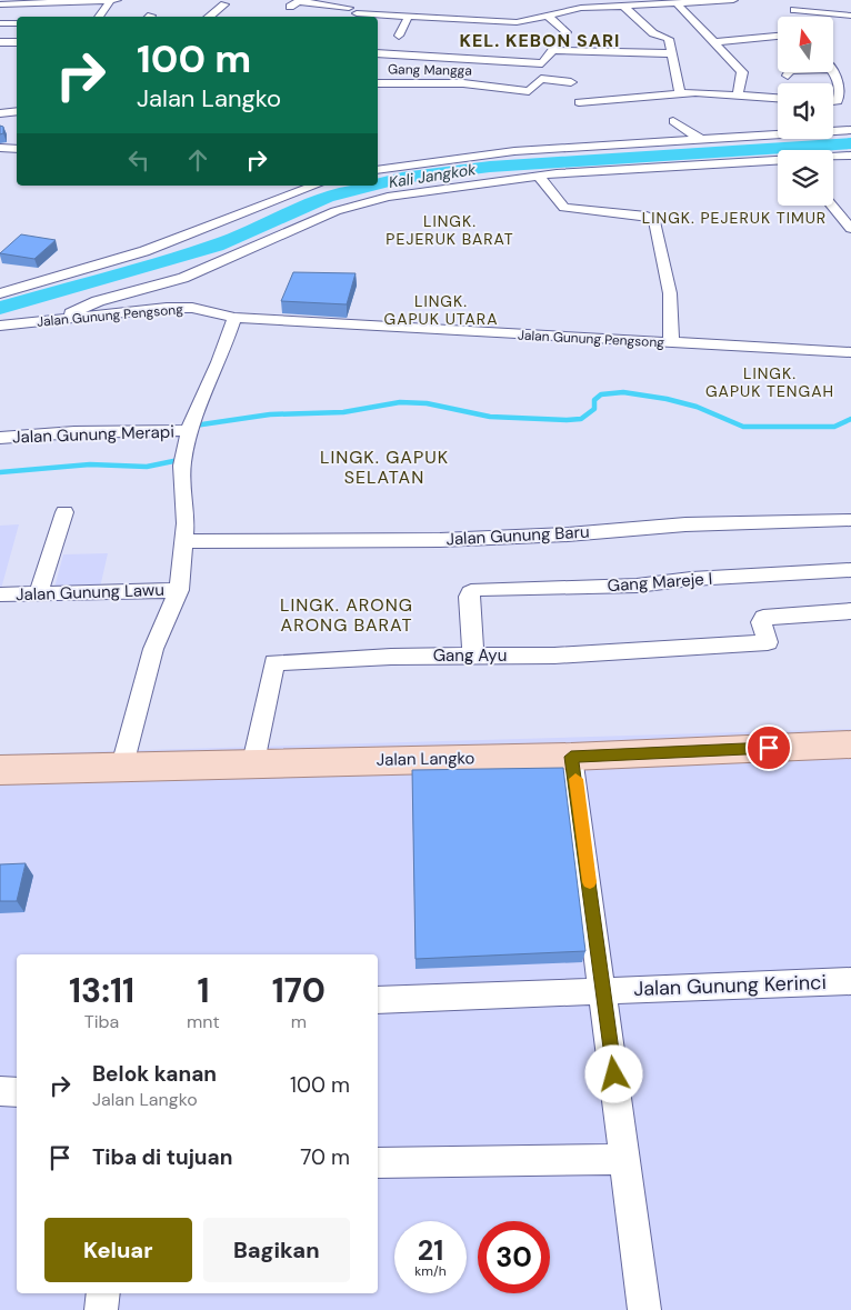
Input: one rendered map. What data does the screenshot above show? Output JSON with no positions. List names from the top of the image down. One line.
{"streets":{"main road":["Jalan Langko"],"street":["Gang Mangga","Jalan Gunung Pengsong","Jalan Gunung Merapi","Jalan Gunung Baru","Gang Mareje I","Jalan Gunung Lawu","Gang Ayu","Jalan Gunung Kerinci"]},"crossings":[["Gang Mareje I","Gang Ayu"],["Gang Ayu","Jalan Langko"]],"districts":["KEL. KEBON SARI","LINGK. PEJERUK TIMUR","LINGK. PEJERUK BARAT","LINGK. GAPUK UTARA","LINGK. GAPUK TENGAH","LINGK. GAPUK SELATAN","LINGK. ARONG ARONG BARAT"],"water":["Kali Jangkok"],"north":"top","page":{"turn":["100 m","Jalan Langko"],"eta":["13:11","Tiba","1","mnt","170","m"],"list":[{"name":"Belok kanan","note":"Jalan Langko","value":"100 m"},{"name":"Tiba di tujuan","value":"70 m"}],"buttons":["Keluar","Bagikan"],"speed":"21 km/h","limit":"30"}}
